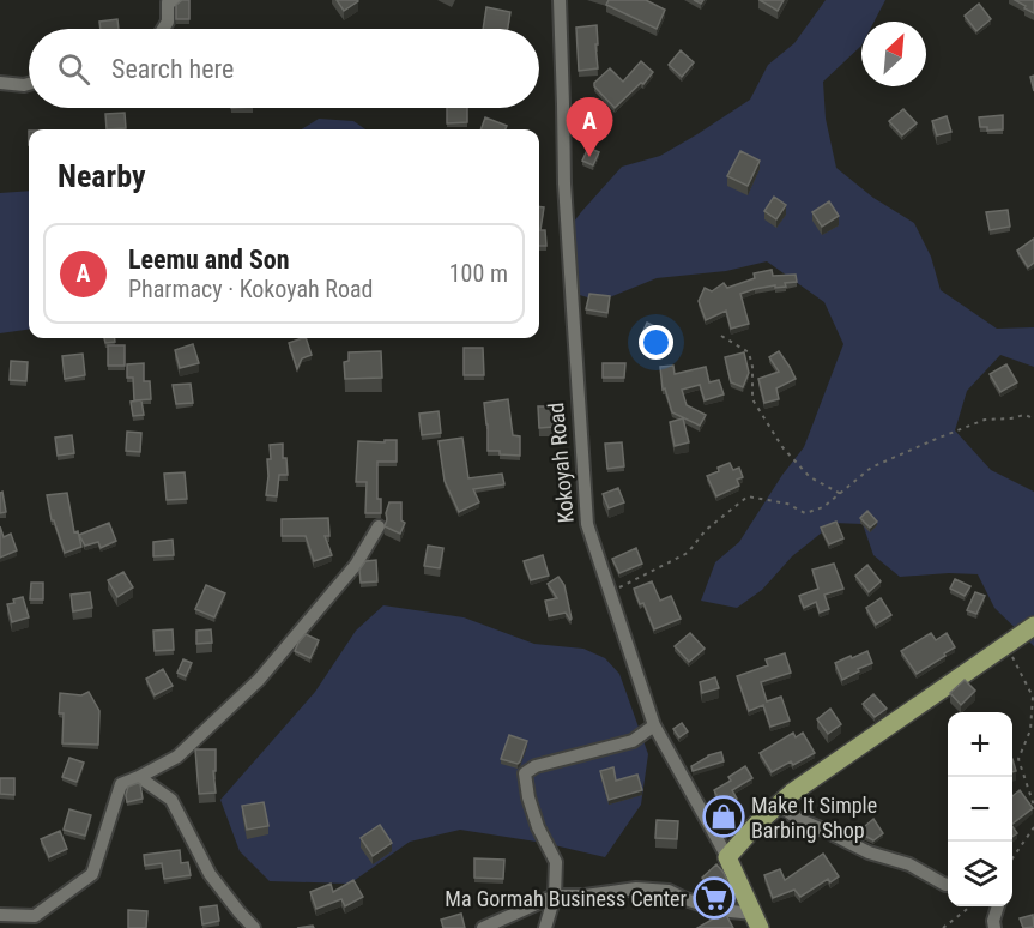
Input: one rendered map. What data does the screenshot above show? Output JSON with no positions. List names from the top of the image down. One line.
{"streets":{"main road":["Kokoyah Road"]},"places":{"shop":["Make It Simple Barbing Shop"],"supermarket":["Ma Gormah Business Center"]},"north":"top right","page":{"search":"Search here","pins":"A","heading":"Nearby","list":[{"mark":"A","name":"Leemu and Son","note":"Pharmacy · Kokoyah Road","value":"100 m"}],"map_buttons":["+","−"]}}
